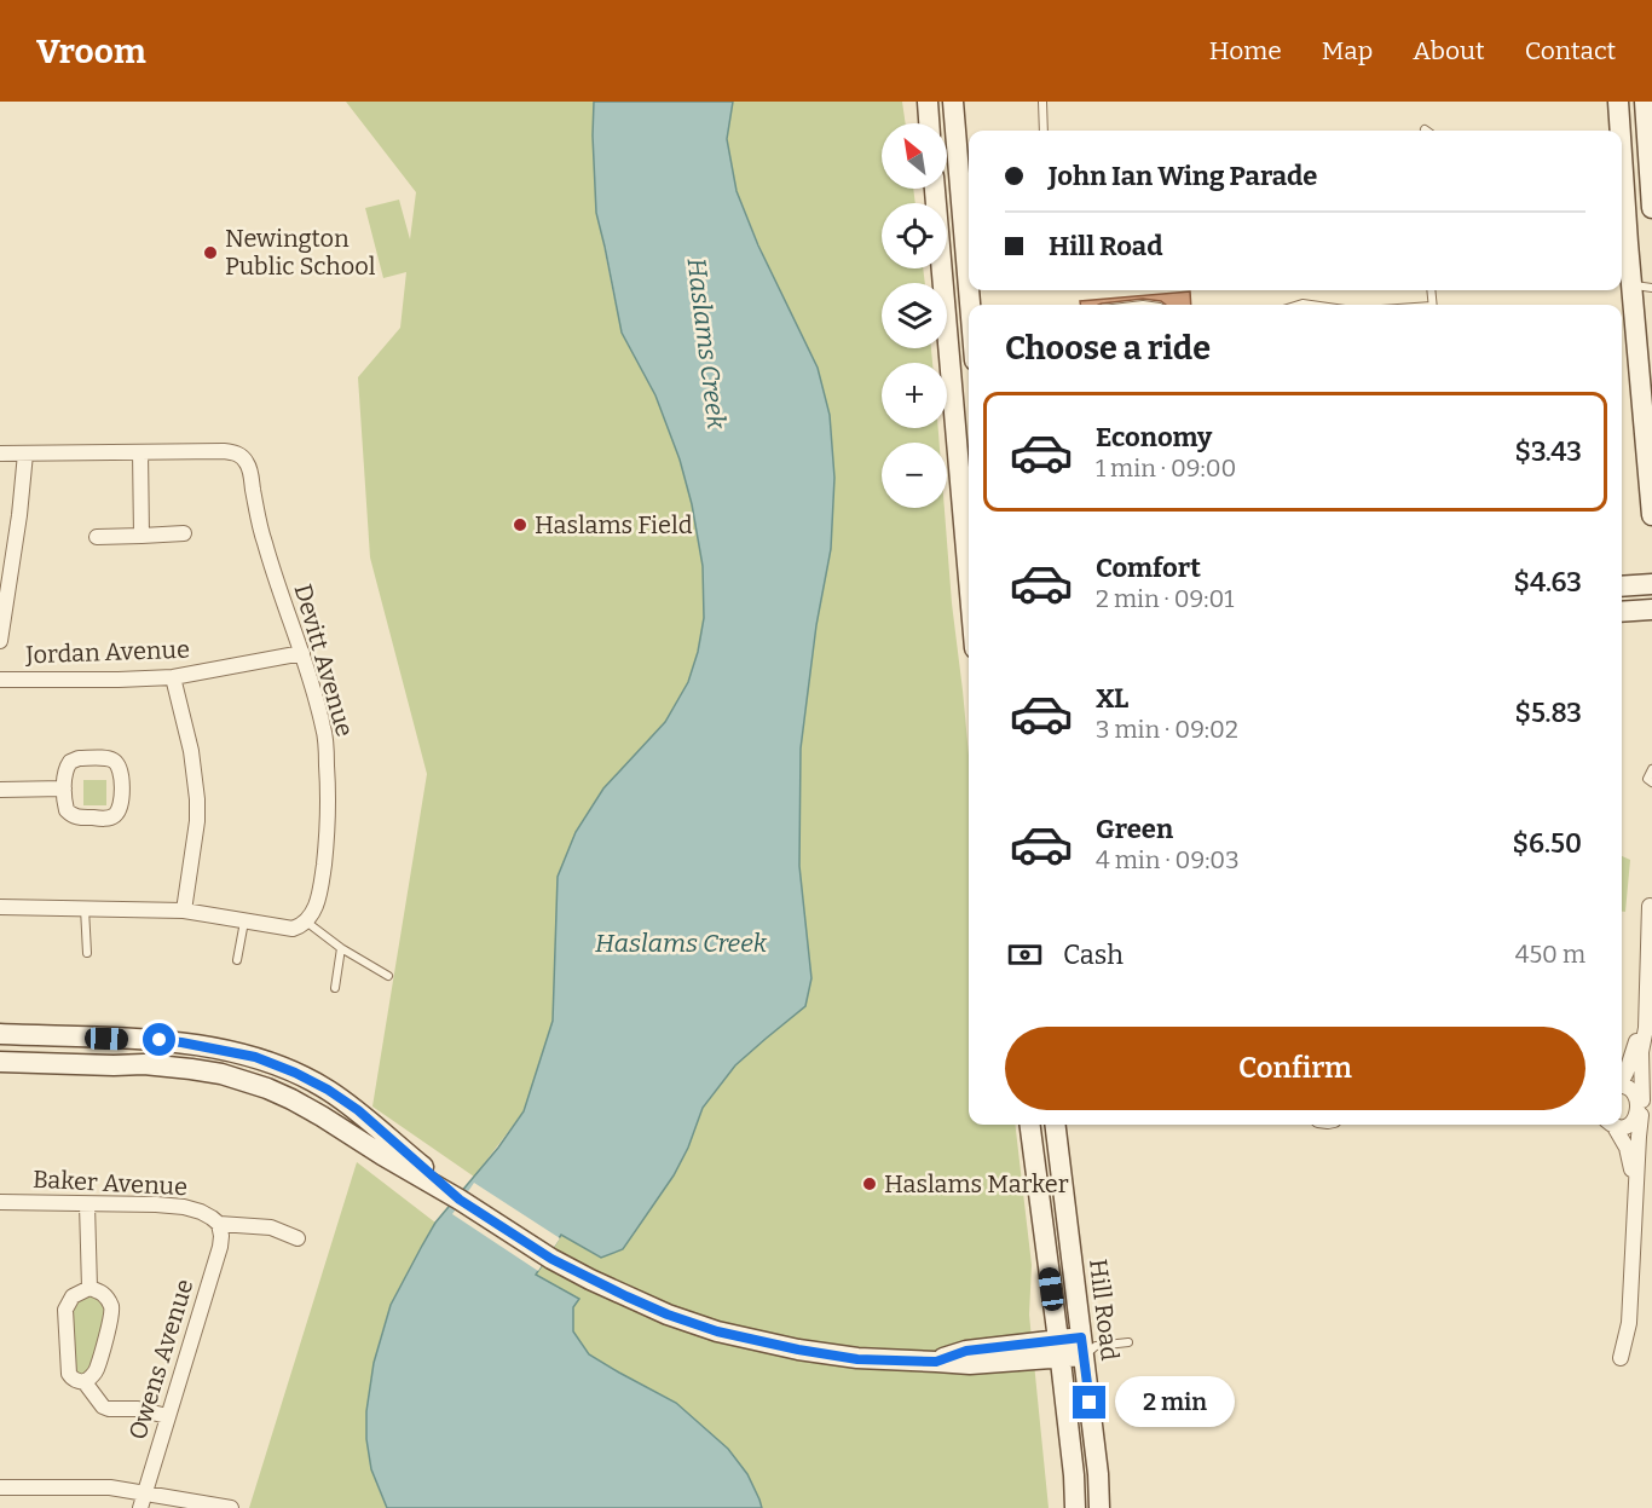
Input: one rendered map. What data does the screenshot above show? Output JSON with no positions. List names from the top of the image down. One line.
{"streets":{"street":["Jordan Avenue","Devitt Avenue","Baker Avenue","Hill Road","Owens Avenue"]},"crossings":[["Jordan Avenue","Devitt Avenue"],["Baker Avenue","Owens Avenue"]],"water":["Haslams Creek"],"places":["Newington Public School","Haslams Field","Haslams Marker"],"north":"top left","page":{"header":"Vroom","nav":["Home","Map","About","Contact"],"map_buttons":["+","−"],"banner":["John Ian Wing Parade","Hill Road"],"heading":"Choose a ride","list":[{"name":"Economy","note":"1 min · 09:00","value":"$3.43"},{"name":"Comfort","note":"2 min · 09:01","value":"$4.63"},{"name":"XL","note":"3 min · 09:02","value":"$5.83"},{"name":"Green","note":"4 min · 09:03","value":"$6.50"}],"pay":["Cash","450 m"],"buttons":"Confirm","bubble":"2 min"}}
